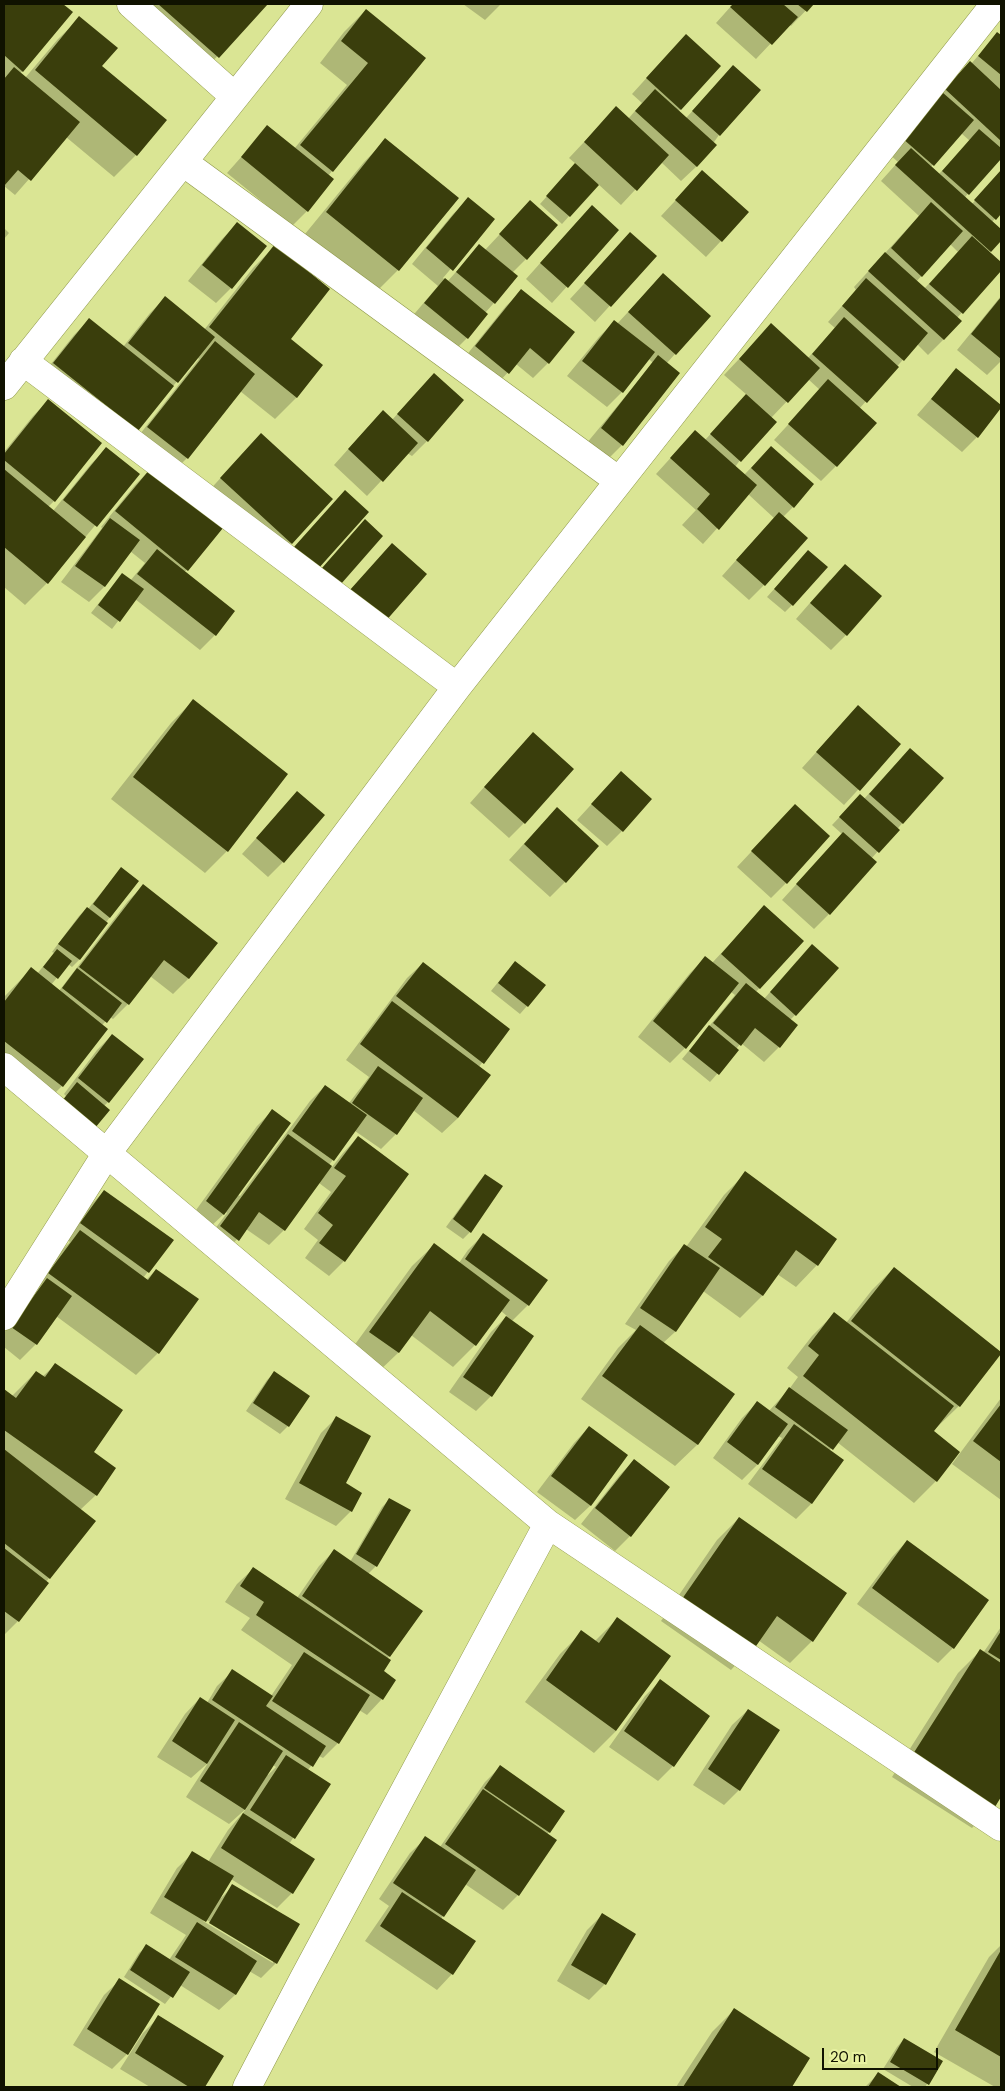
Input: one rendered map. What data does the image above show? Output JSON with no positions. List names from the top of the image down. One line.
{"scale_bar":"20 m"}
